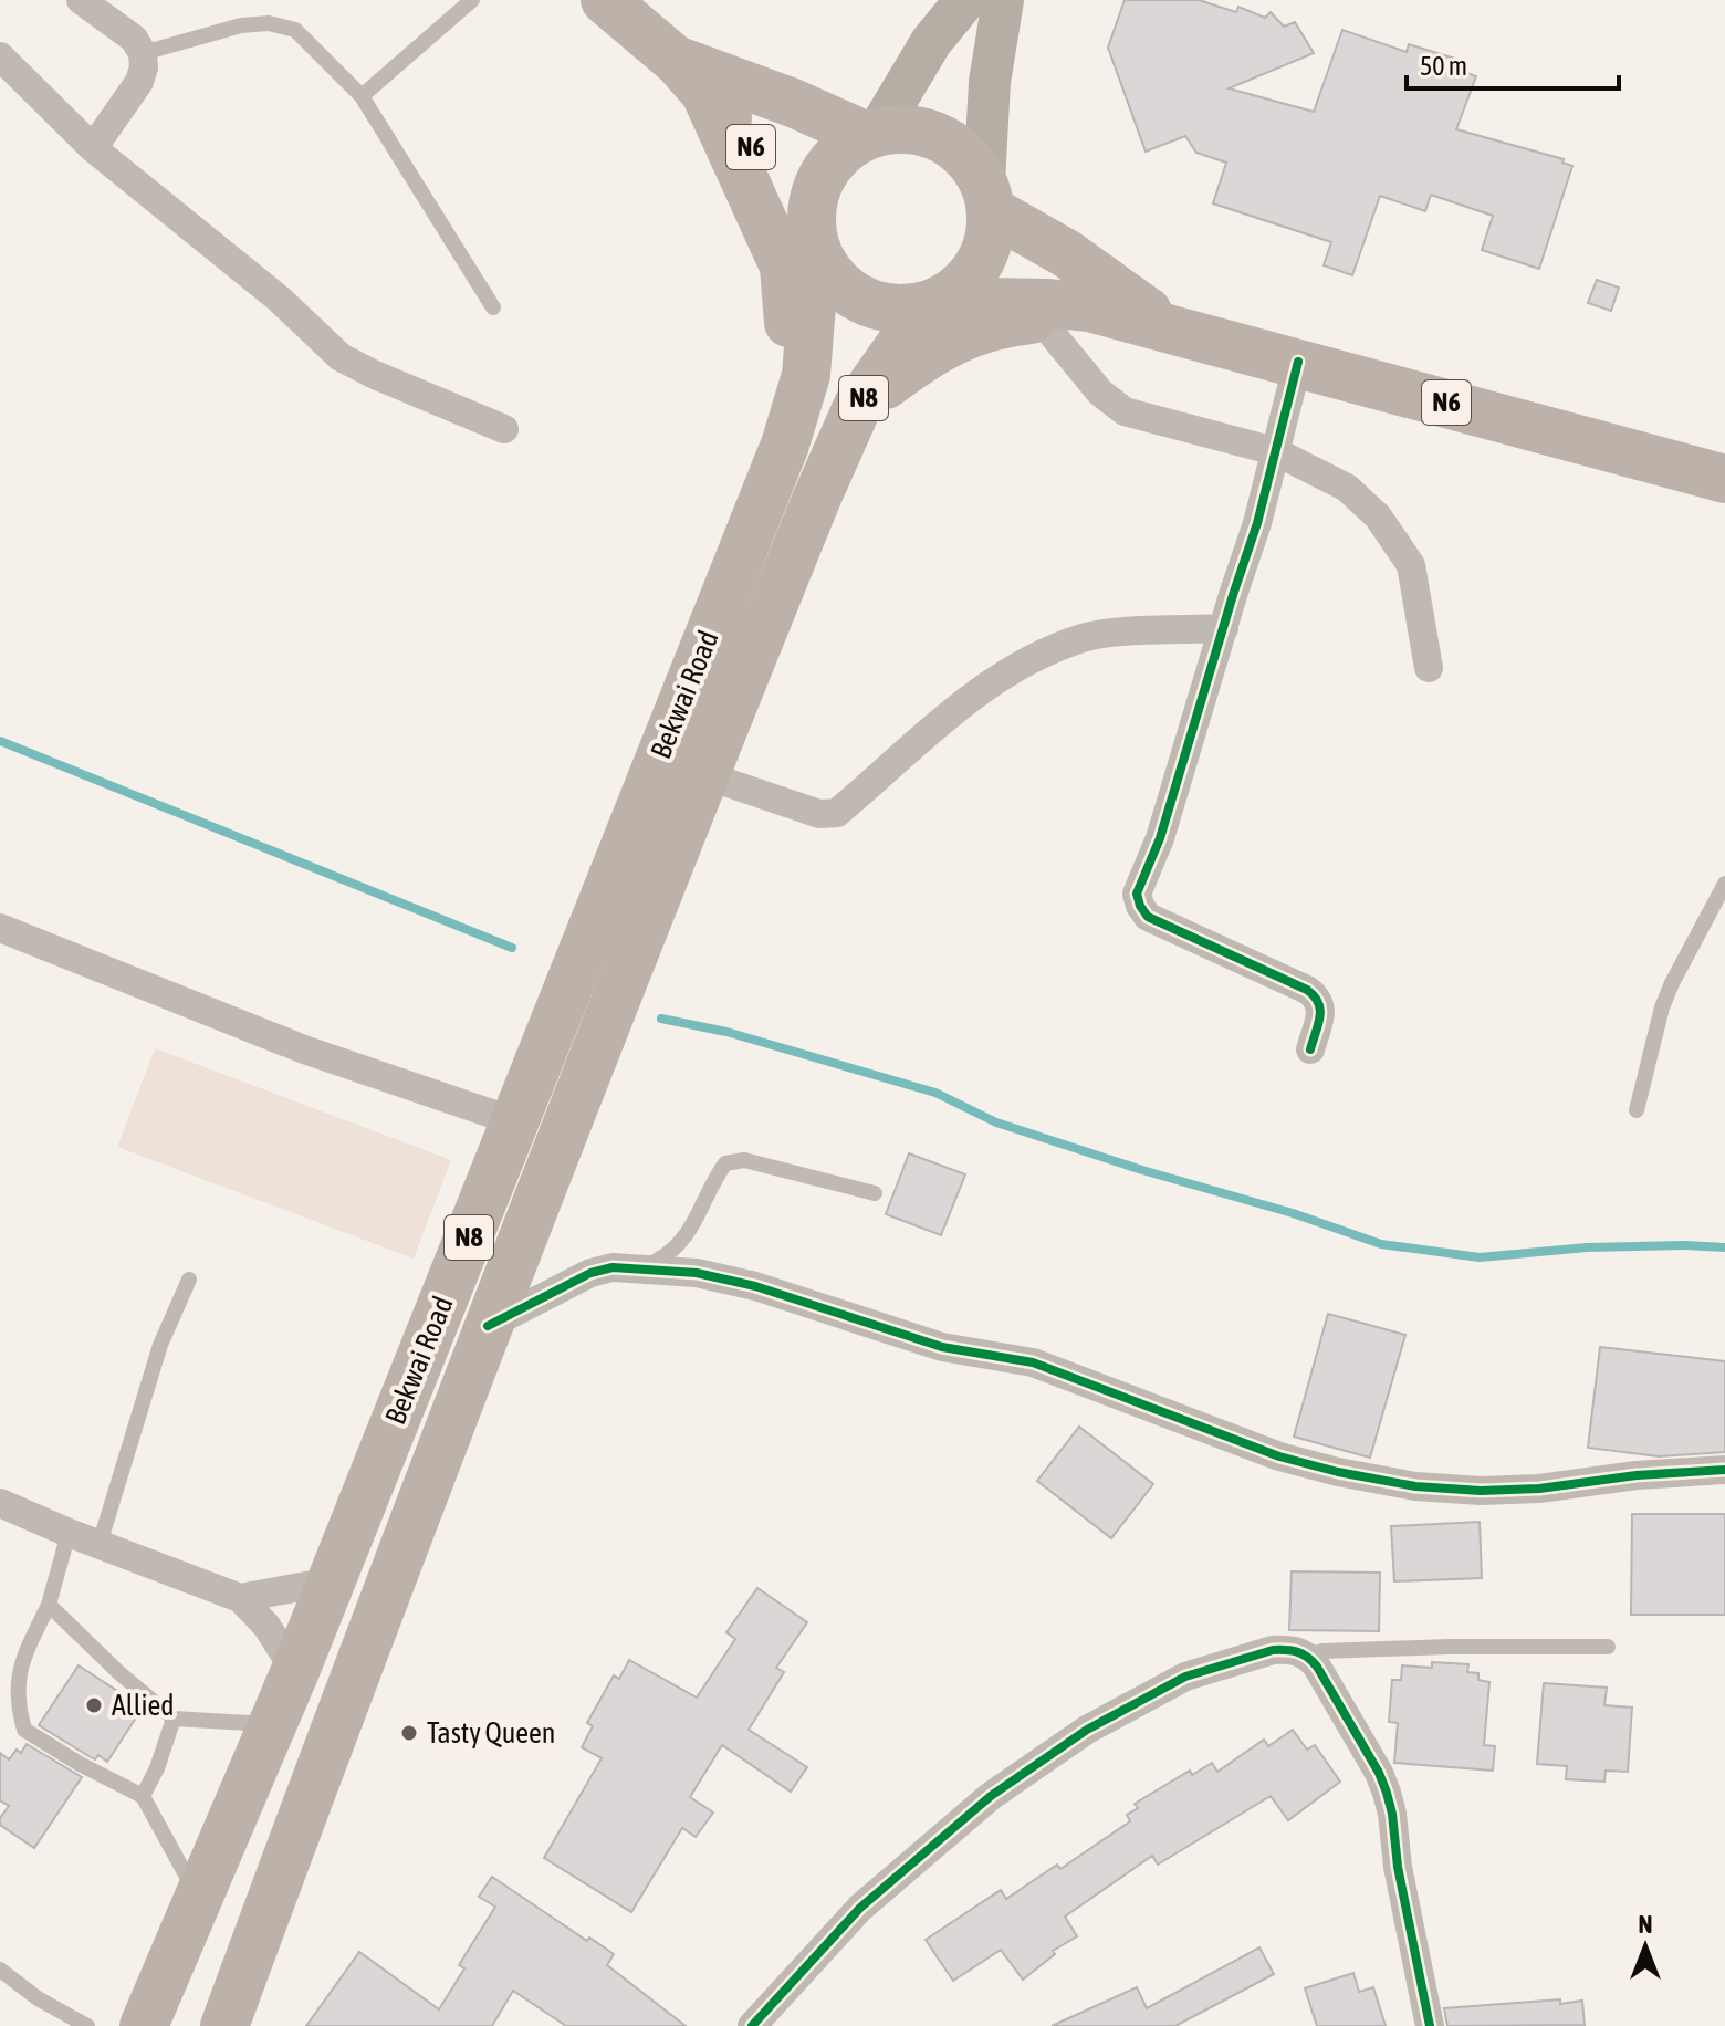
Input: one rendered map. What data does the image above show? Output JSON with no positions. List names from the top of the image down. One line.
{"streets":{"highway":["N6","N8","Bekwai Road"]},"crossings":[["N6","N8"],["N8","Bekwai Road"]],"places":["Allied","Tasty Queen"],"scale_bar":"50 m","north":"top"}
